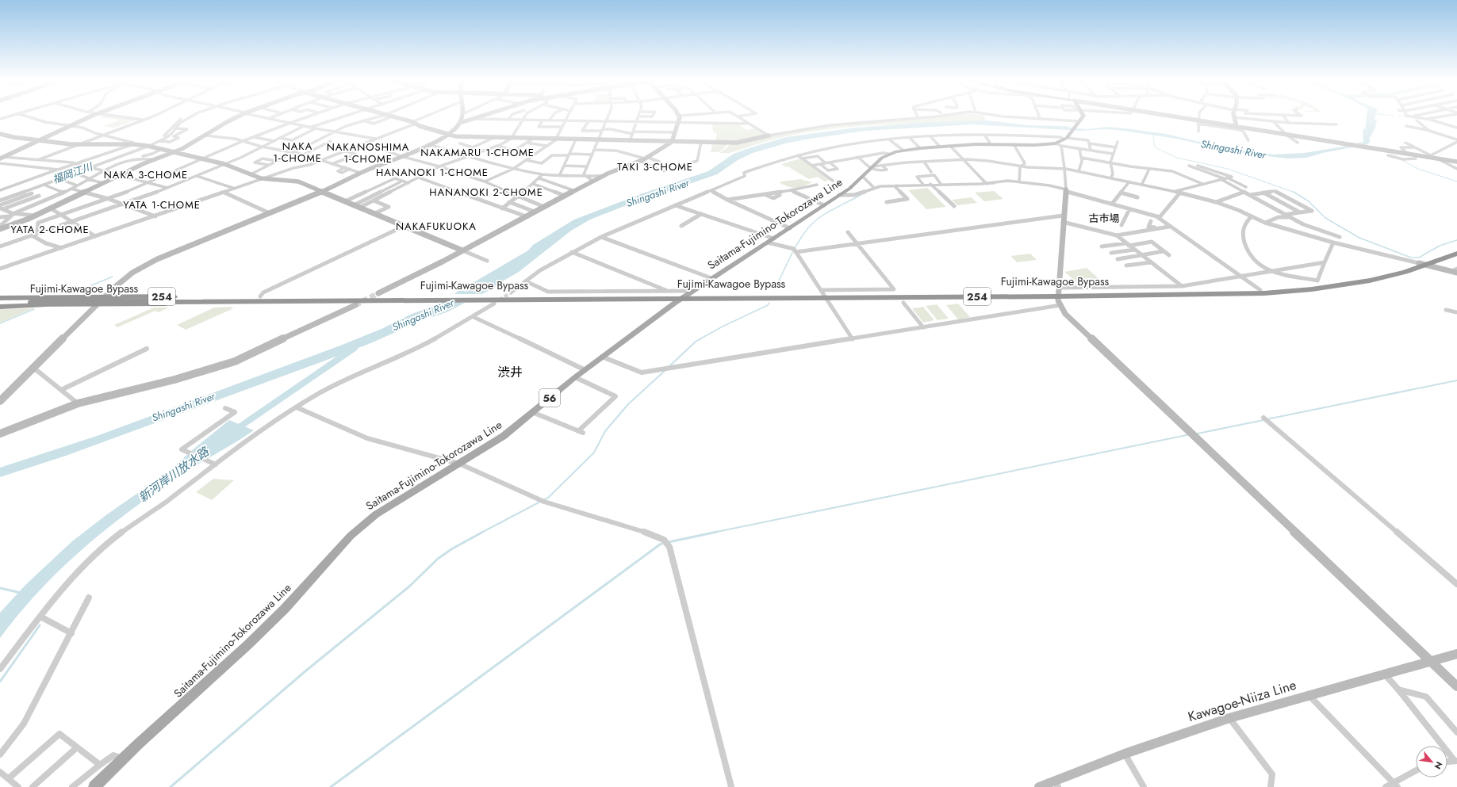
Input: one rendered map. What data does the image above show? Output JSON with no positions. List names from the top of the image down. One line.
{"streets":{"highway":["Fujimi-Kawagoe Bypass","254"],"main road":["Saitama-Fujimino-Tokorozawa Line","56"],"street":["Kawagoe-Niiza Line"]},"crossings":[["Saitama-Fujimino-Tokorozawa Line","Fujimi-Kawagoe Bypass"],["Fujimi-Kawagoe Bypass","254"]],"districts":["NAKA 1-CHOME","NAKANOSHIMA 1-CHOME","NAKAMARU 1-CHOME","TAKI 3-CHOME","HANANOKI 1-CHOME","NAKA 3-CHOME","HANANOKI 2-CHOME","YATA 1-CHOME","古市場","NAKAFUKUOKA","YATA 2-CHOME","渋井"],"water":["Shingashi River","福岡江川","新河岸川放水路"],"north":"bottom right"}
